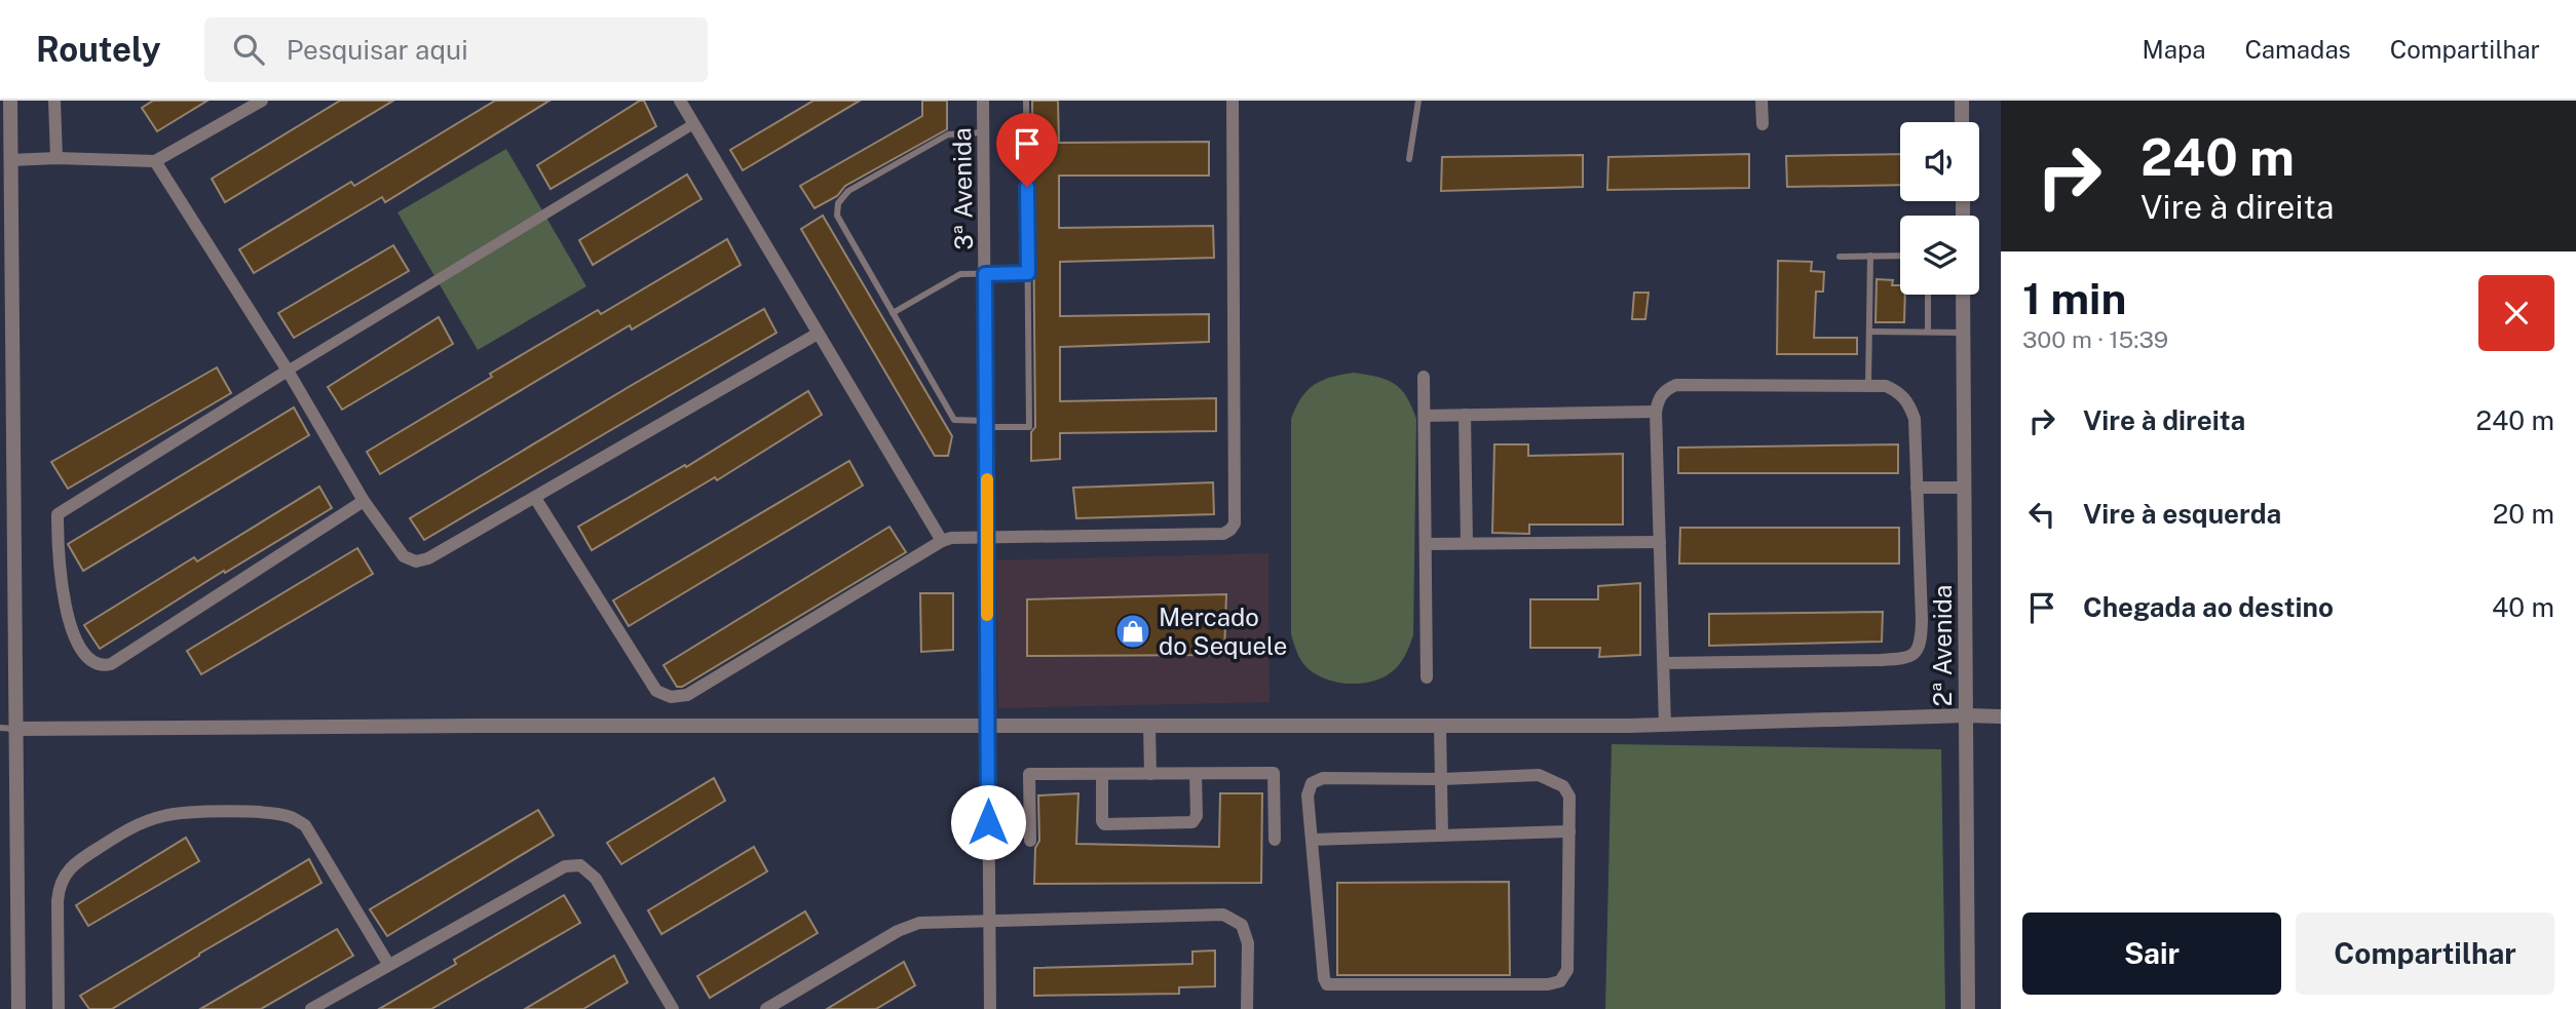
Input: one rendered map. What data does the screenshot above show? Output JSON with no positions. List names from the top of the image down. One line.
{"streets":{"street":["3ª Avenida","2ª Avenida"]},"places":{"shop":["Mercado do Sequele"]},"page":{"header":"Routely","search":"Pesquisar aqui","nav":["Mapa","Camadas","Compartilhar"],"turn":["240 m","Vire à direita"],"heading":["1 min","300 m · 15:39"],"list":[{"name":"Vire à direita","value":"240 m"},{"name":"Vire à esquerda","value":"20 m"},{"name":"Chegada ao destino","value":"40 m"}],"buttons":["Sair","Compartilhar"]}}
